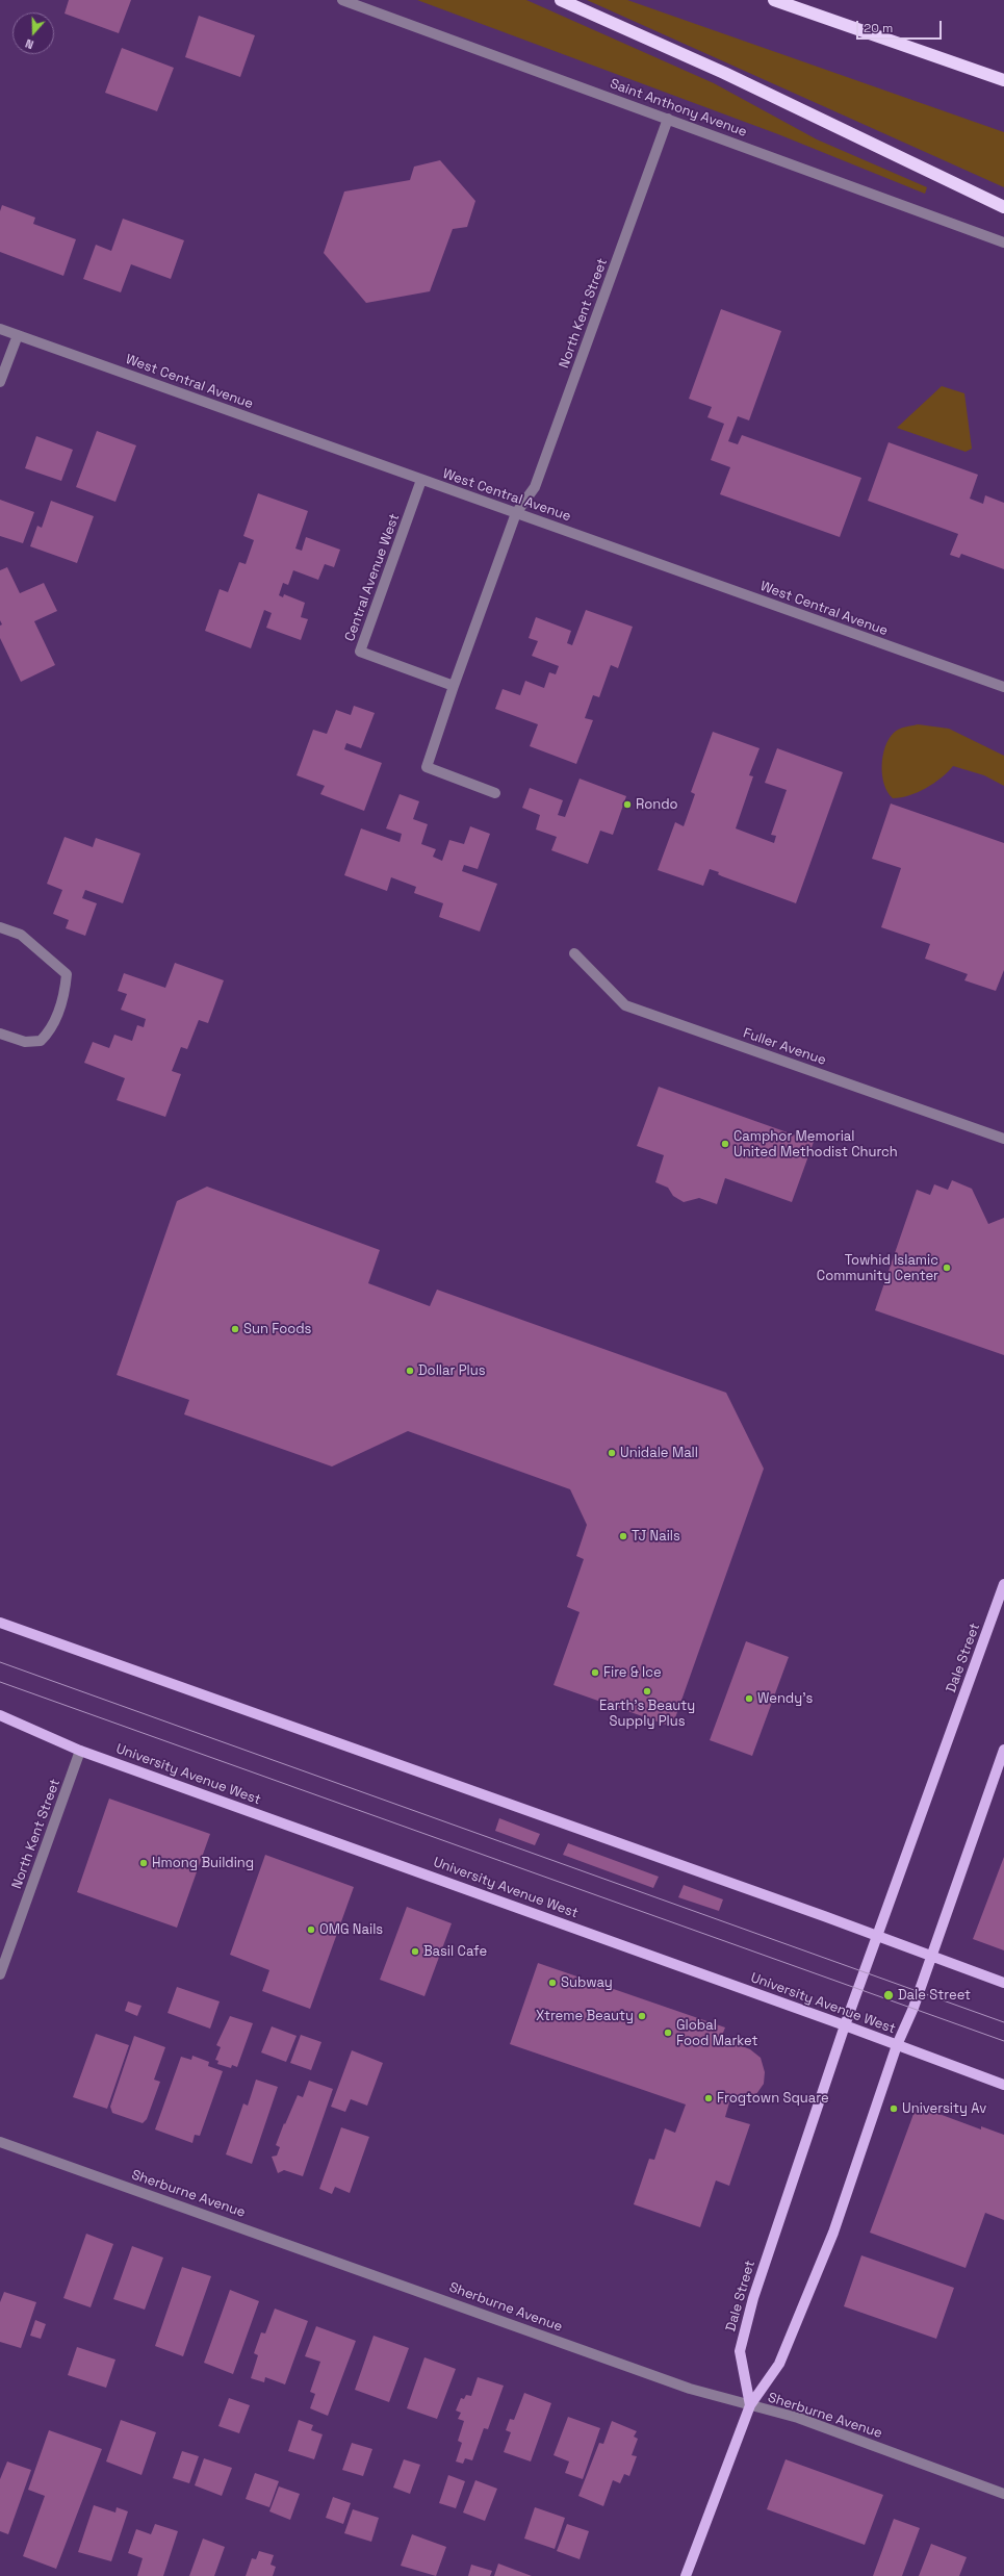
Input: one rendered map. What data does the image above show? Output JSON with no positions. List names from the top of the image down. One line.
{"streets":{"main road":["Dale Street","University Avenue West"],"street":["Saint Anthony Avenue","North Kent Street","West Central Avenue","Central Avenue West","Fuller Avenue","Sherburne Avenue"]},"crossings":[["Saint Anthony Avenue","North Kent Street"],["North Kent Street","West Central Avenue"],["North Kent Street","University Avenue West"],["West Central Avenue","Central Avenue West"],["Dale Street","University Avenue West"],["Dale Street","Sherburne Avenue"]],"places":["Rondo","Camphor Memorial United Methodist Church","Towhid Islamic Community Center","Sun Foods","Dollar Plus","Unidale Mall","TJ Nails","Fire & Ice","Earth's Beauty Supply Plus","Wendy's","Hmong Building","OMG Nails","Basil Cafe","Subway","Dale Street","Xtreme Beauty","Global Food Market","Frogtown Square","University Av"],"scale_bar":"20 m","north":"bottom"}
